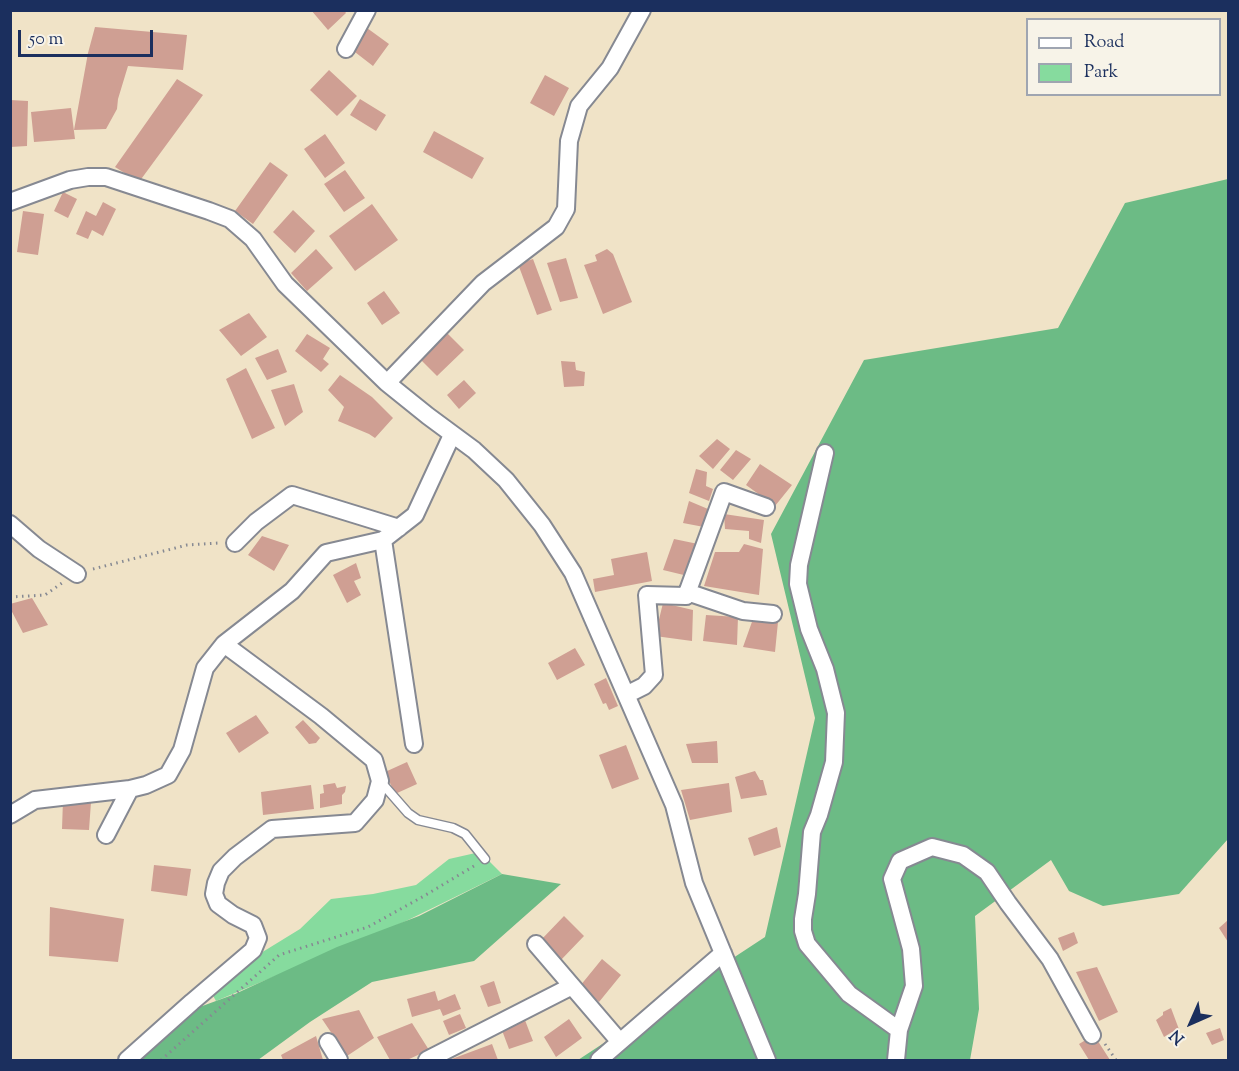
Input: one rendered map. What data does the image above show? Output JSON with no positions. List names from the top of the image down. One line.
{"legend":["Road","Park"],"scale_bar":"50 m","north":"bottom left"}
